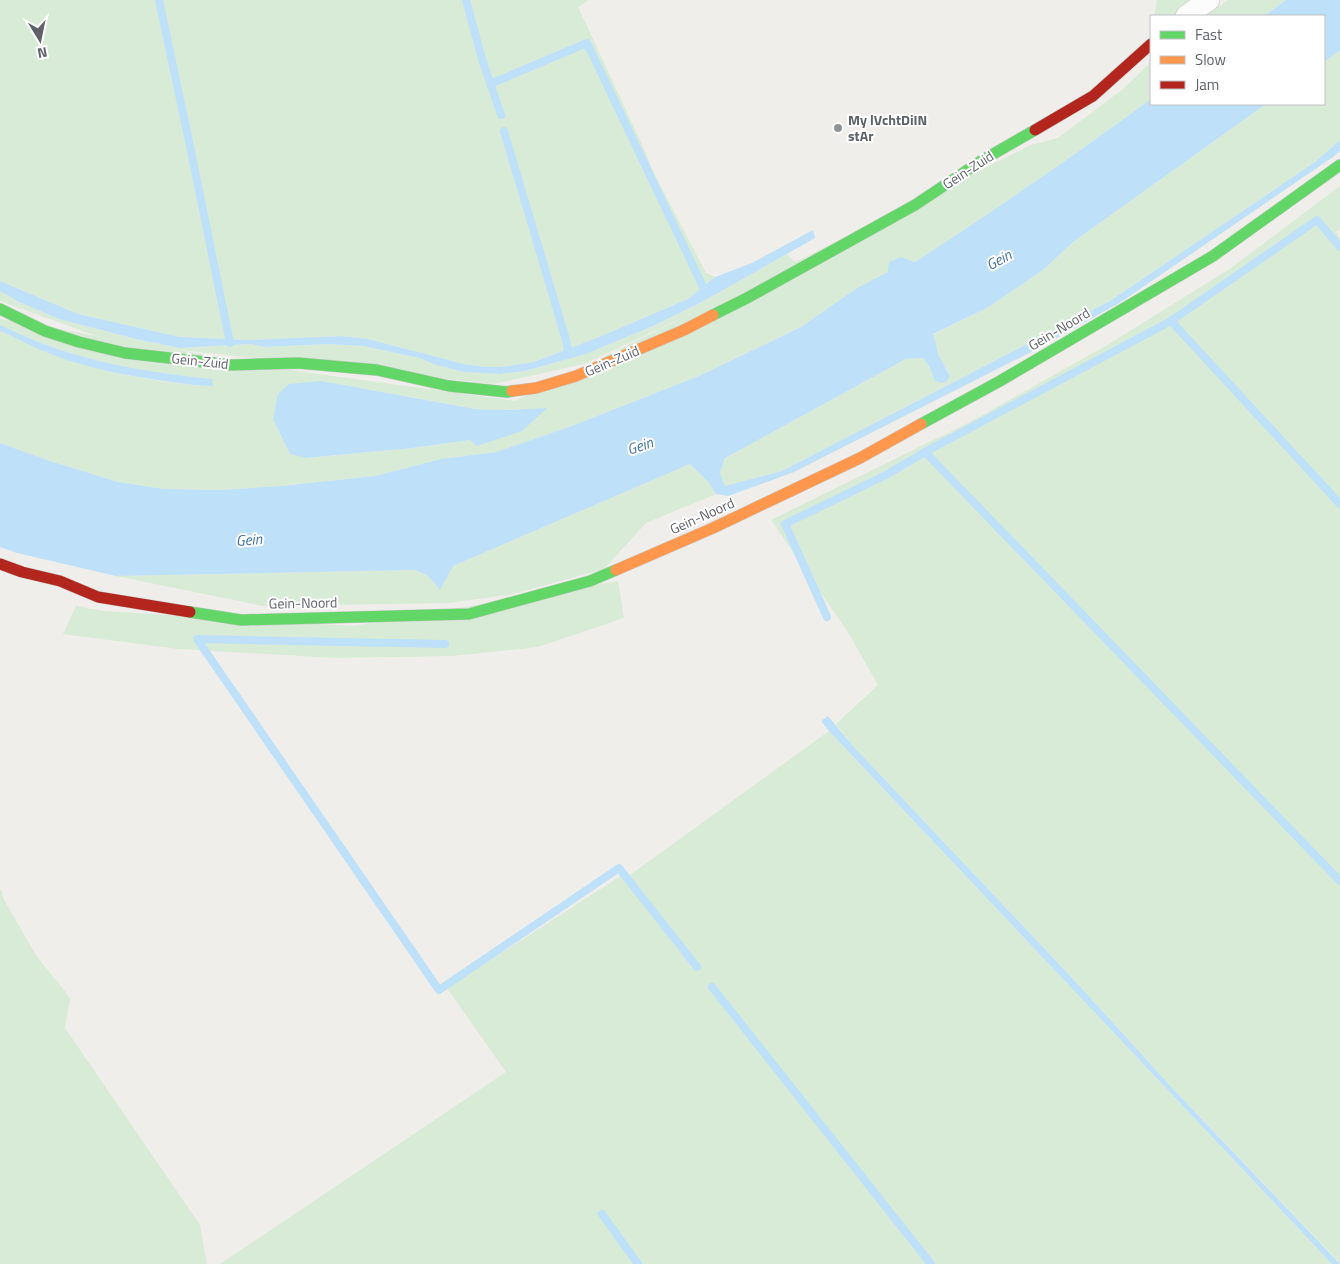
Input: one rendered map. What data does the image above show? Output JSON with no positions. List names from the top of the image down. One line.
{"streets":{"street":["Gein-Zuid","Gein-Noord"]},"water":["Gein"],"places":["My lVchtDiIN stAr"],"legend":["Fast","Slow","Jam"],"north":"bottom"}
